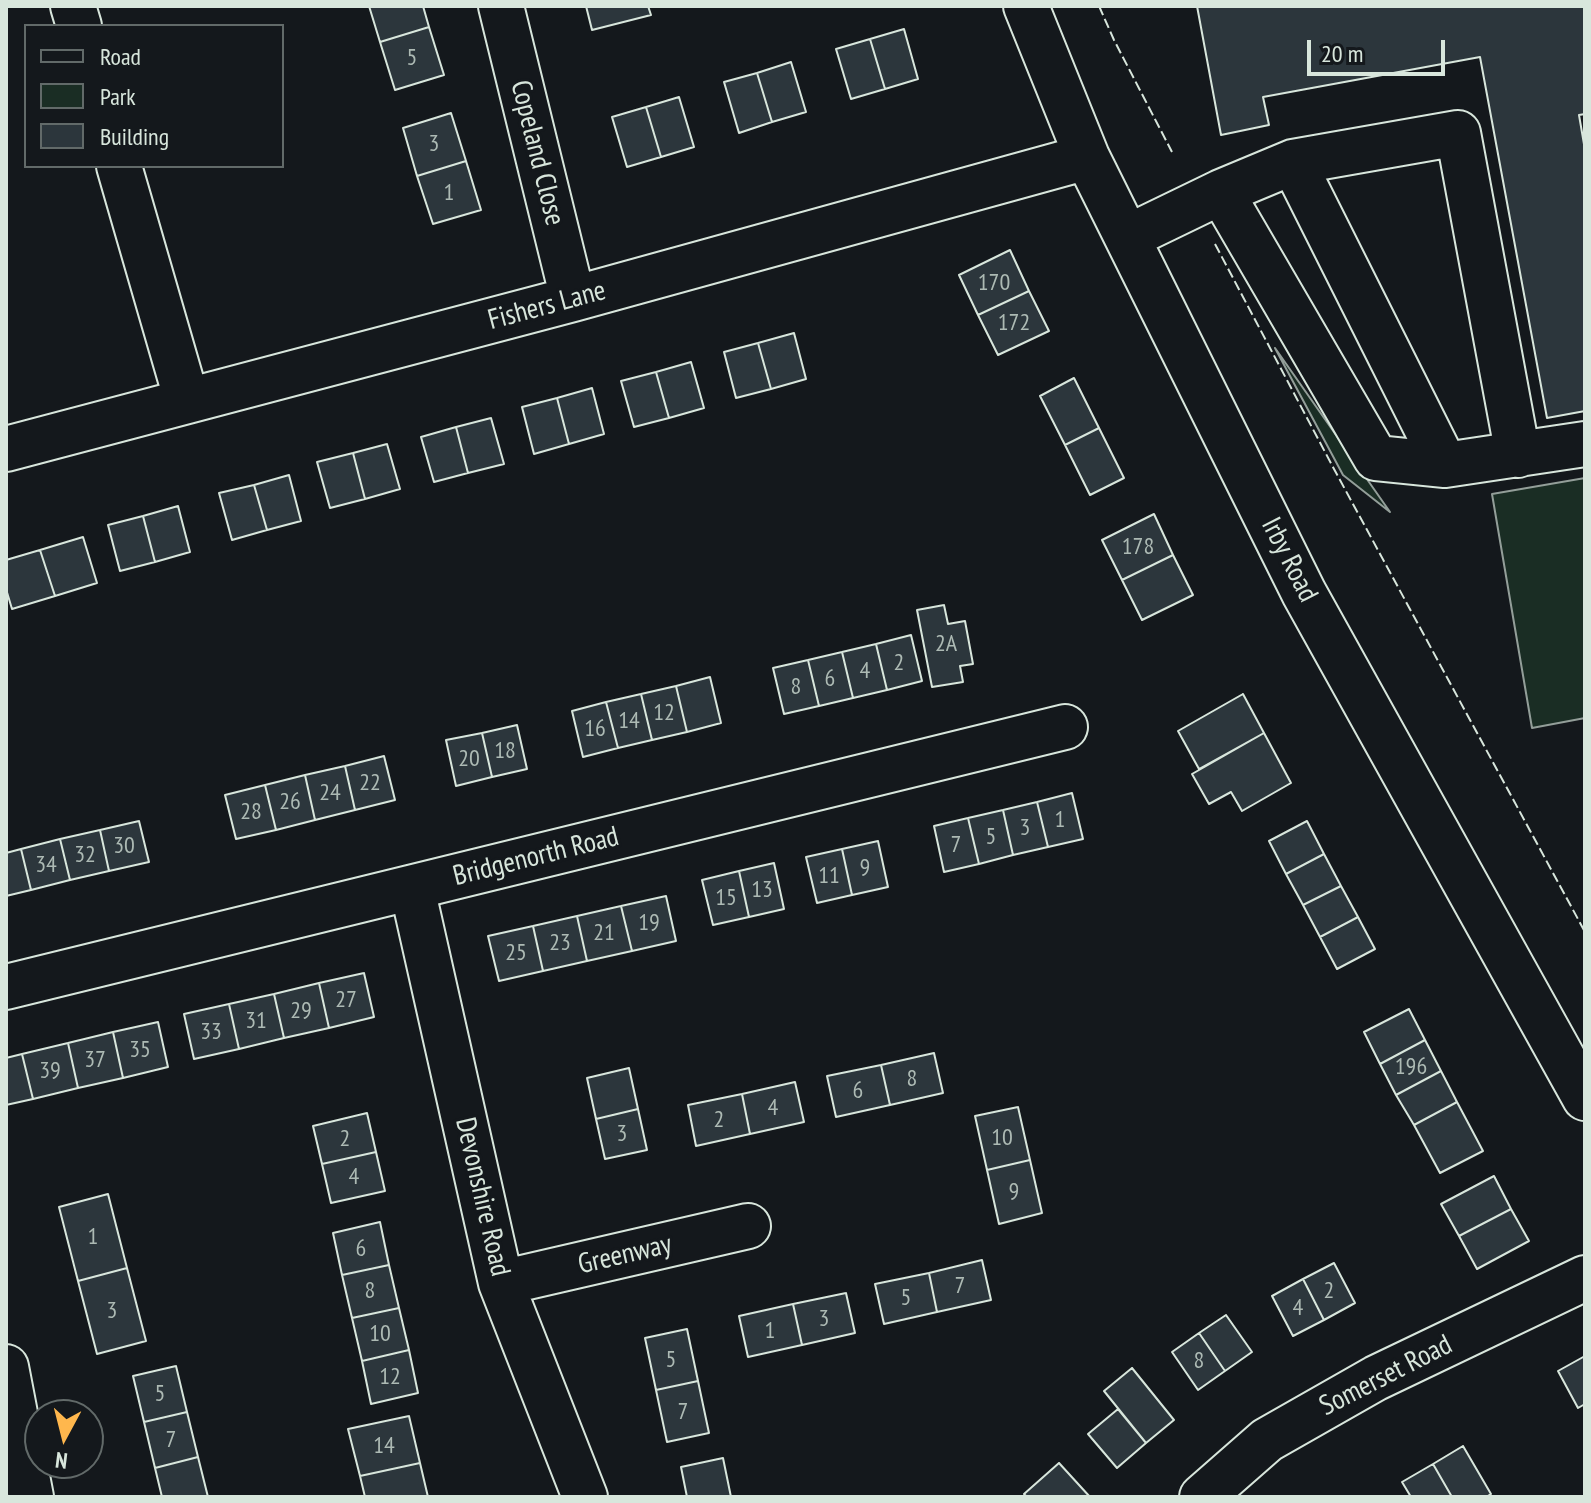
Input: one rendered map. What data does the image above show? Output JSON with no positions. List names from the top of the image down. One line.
{"streets":{"street":["Copeland Close","Fishers Lane","Irby Road","Bridgenorth Road","Devonshire Road","Greenway","Somerset Road"]},"crossings":[["Copeland Close","Fishers Lane"],["Fishers Lane","Irby Road"],["Bridgenorth Road","Devonshire Road"],["Devonshire Road","Greenway"]],"house_numbers":["5","3","1","170","172","178","2A","2","4","6","8","12","14","16","18","20","22","24","26","28","1","3","5","7","30","32","34","9","11","13","15","19","21","23","25","27","29","31","33","35","37","196","39","8","6","4","2","3","10","2","4","9","1","6","7","8","2","5","4","3","3","1","10","5","8","12","5","7","7","14"],"legend":["Road","Park","Building"],"scale_bar":"20 m","north":"bottom"}
